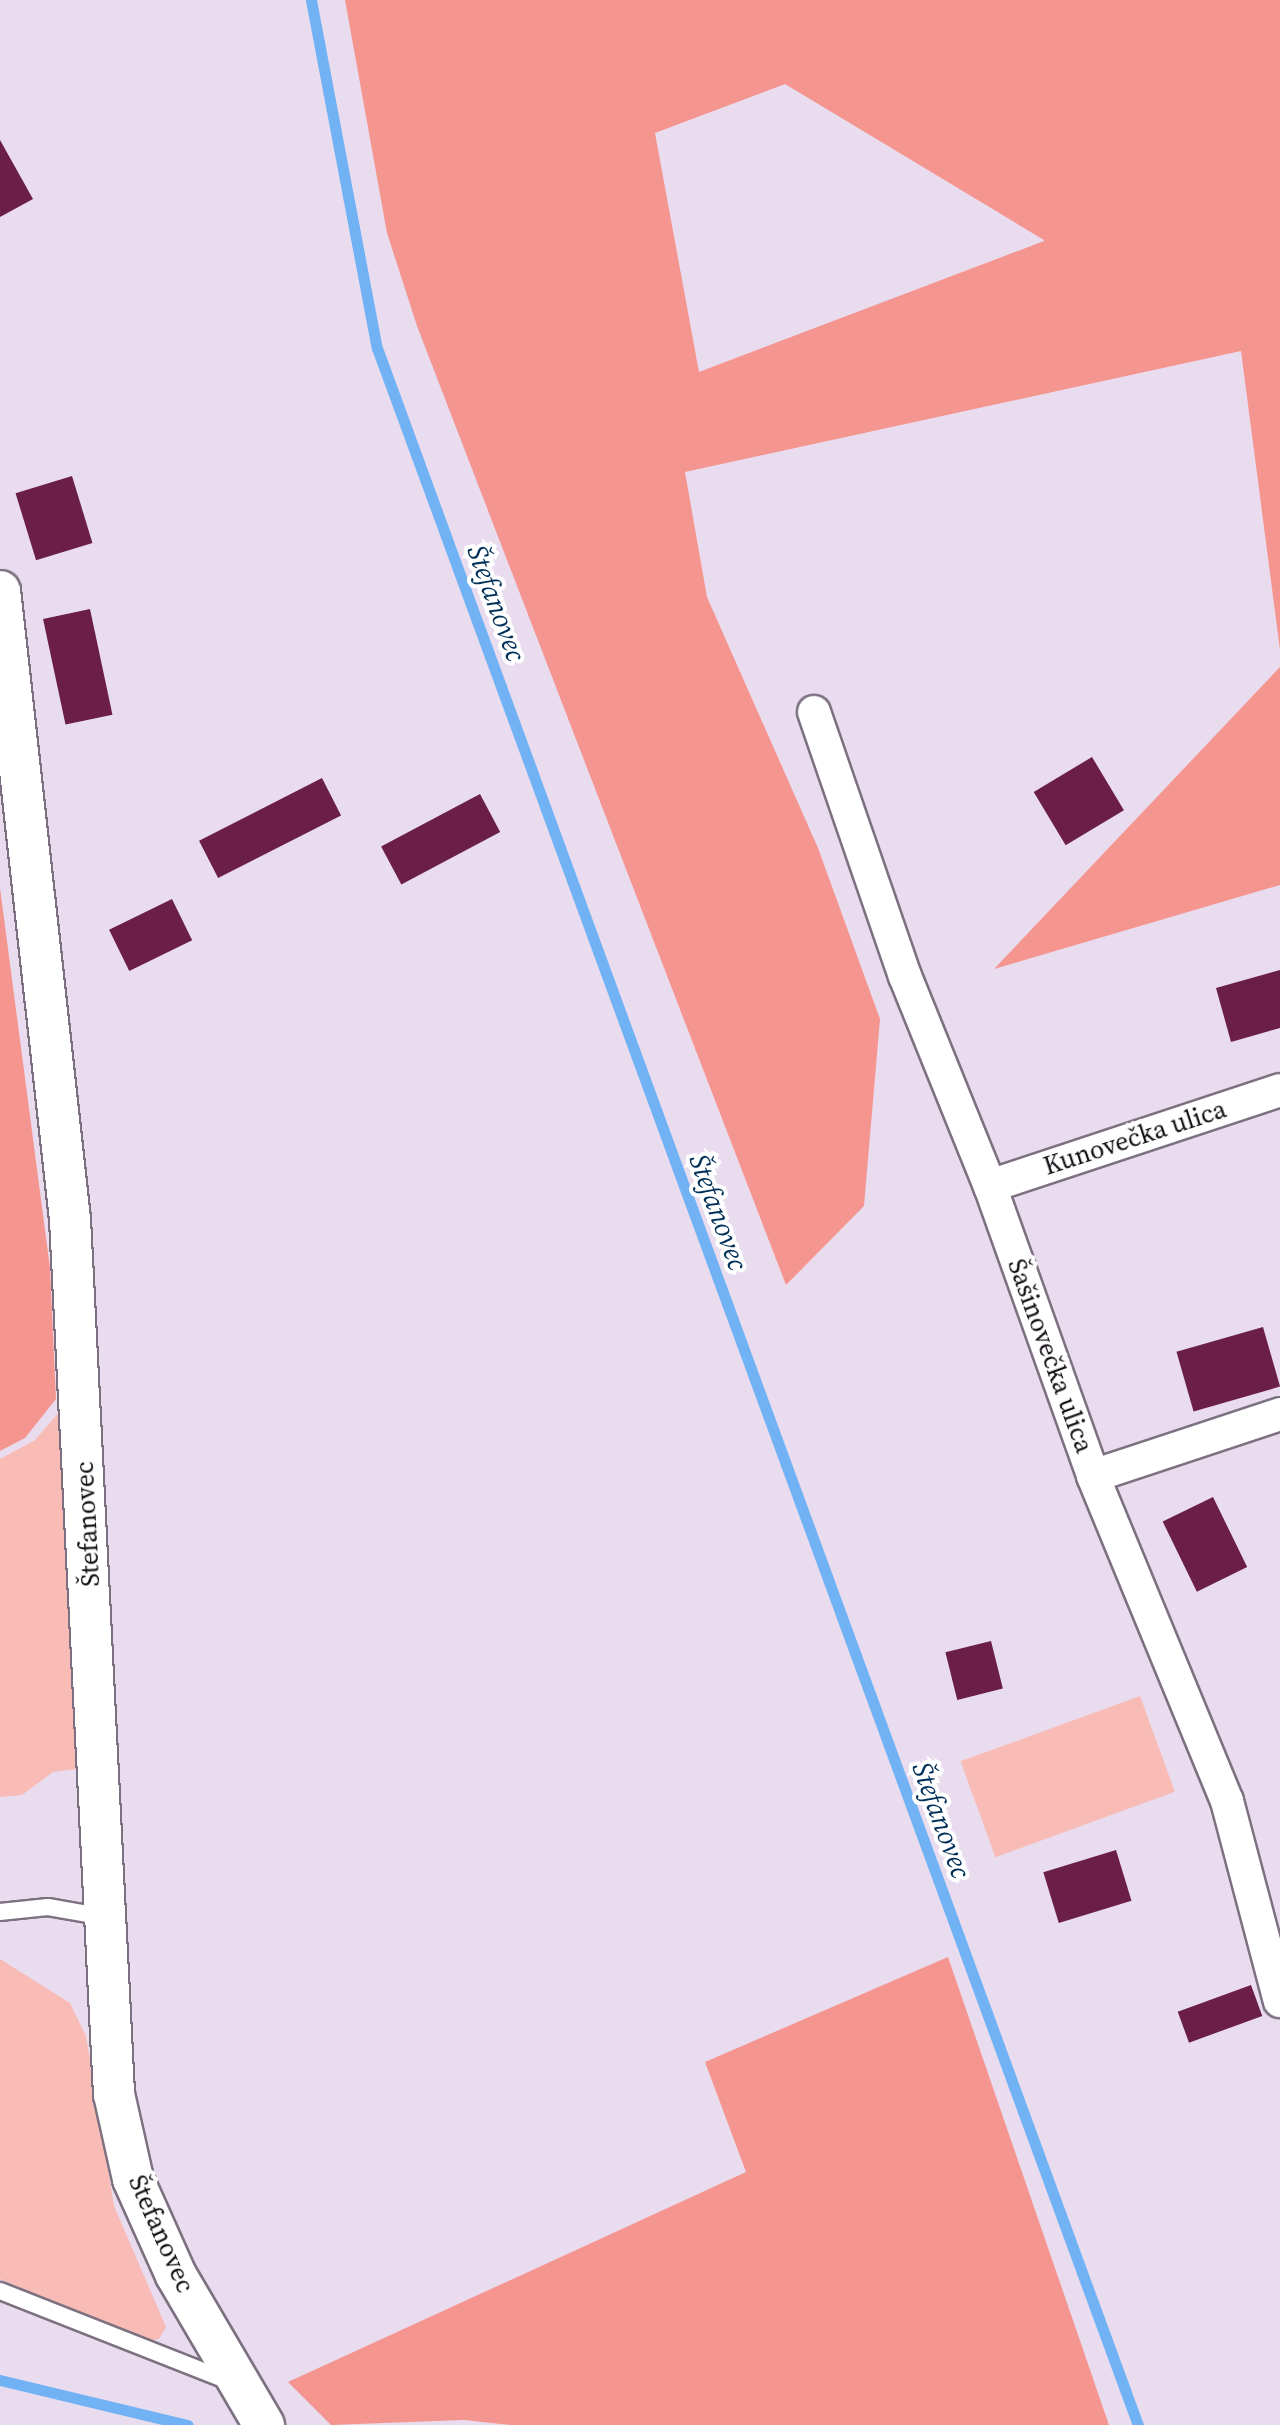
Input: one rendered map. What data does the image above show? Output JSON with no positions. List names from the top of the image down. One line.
{"streets":{"street":["Kunovečka ulica","Šašinovečka ulica","Štefanovec"]},"crossings":[["Kunovečka ulica","Šašinovečka ulica"]],"water":["Štefanovec"]}
